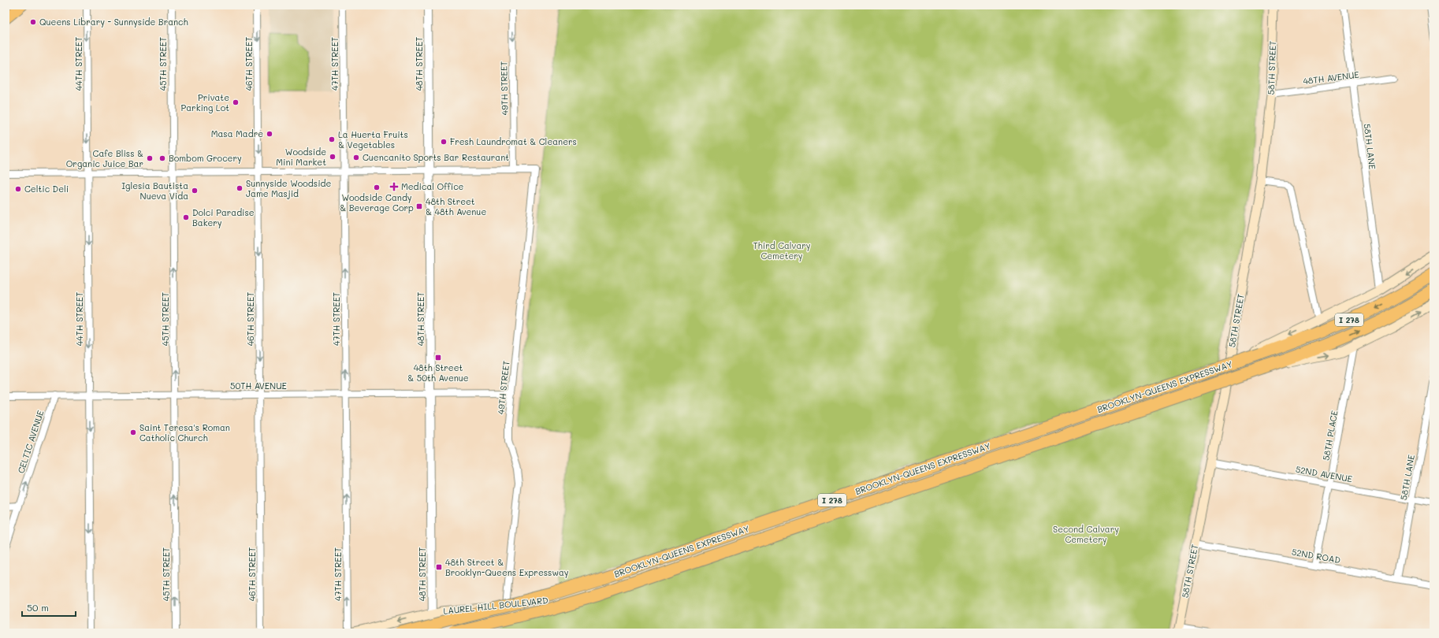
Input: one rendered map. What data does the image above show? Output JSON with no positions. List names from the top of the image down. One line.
{"streets":{"highway":["I 278","BROOKLYN-QUEENS EXPRESSWAY"],"main road":["58TH STREET","LAUREL HILL BOULEVARD"],"street":["44TH STREET","45TH STREET","46TH STREET","47TH STREET","48TH STREET","48TH AVENUE","49TH STREET","58TH LANE","50TH AVENUE","58TH PLACE","CELTIC AVENUE","52ND AVENUE","52ND ROAD"]},"crossings":[["44TH STREET","50TH AVENUE"],["45TH STREET","50TH AVENUE"],["46TH STREET","50TH AVENUE"],["47TH STREET","50TH AVENUE"],["48TH STREET","50TH AVENUE"],["48TH STREET","LAUREL HILL BOULEVARD"],["58TH STREET","48TH AVENUE"],["58TH STREET","52ND AVENUE"],["58TH STREET","52ND ROAD"],["58TH STREET","LAUREL HILL BOULEVARD"],["48TH AVENUE","58TH LANE"],["49TH STREET","50TH AVENUE"],["49TH STREET","LAUREL HILL BOULEVARD"],["58TH LANE","52ND AVENUE"],["58TH LANE","52ND ROAD"],["58TH LANE","LAUREL HILL BOULEVARD"],["50TH AVENUE","CELTIC AVENUE"],["58TH PLACE","52ND AVENUE"],["58TH PLACE","52ND ROAD"],["58TH PLACE","LAUREL HILL BOULEVARD"]],"one_way":["44TH STREET","45TH STREET","46TH STREET","47TH STREET","CELTIC AVENUE"],"parks":["Third Calvary Cemetery","Second Calvary Cemetery"],"places":{"other":["Queens Library - Sunnyside Branch","Private Parking Lot","Masa Madre","La Huerta Fruits & Vegetables","Fresh Laundromat & Cleaners","Woodside Mini Market","Cuencanito Sports Bar Restaurant","Cafe Bliss & Organic Juice Bar","Bombom Grocery","Woodside Candy & Beverage Corp","Sunnyside Woodside Jame Masjid","Celtic Deli","Iglesia Bautista Nueva Vida","Dolci Paradise Bakery","Saint Teresa's Roman Catholic Church"],"health":["Medical Office"],"transit":["48th Street & 48th Avenue","48th Street & 50th Avenue","48th Street & Brooklyn-Queens Expressway"]},"scale_bar":"50 m"}
